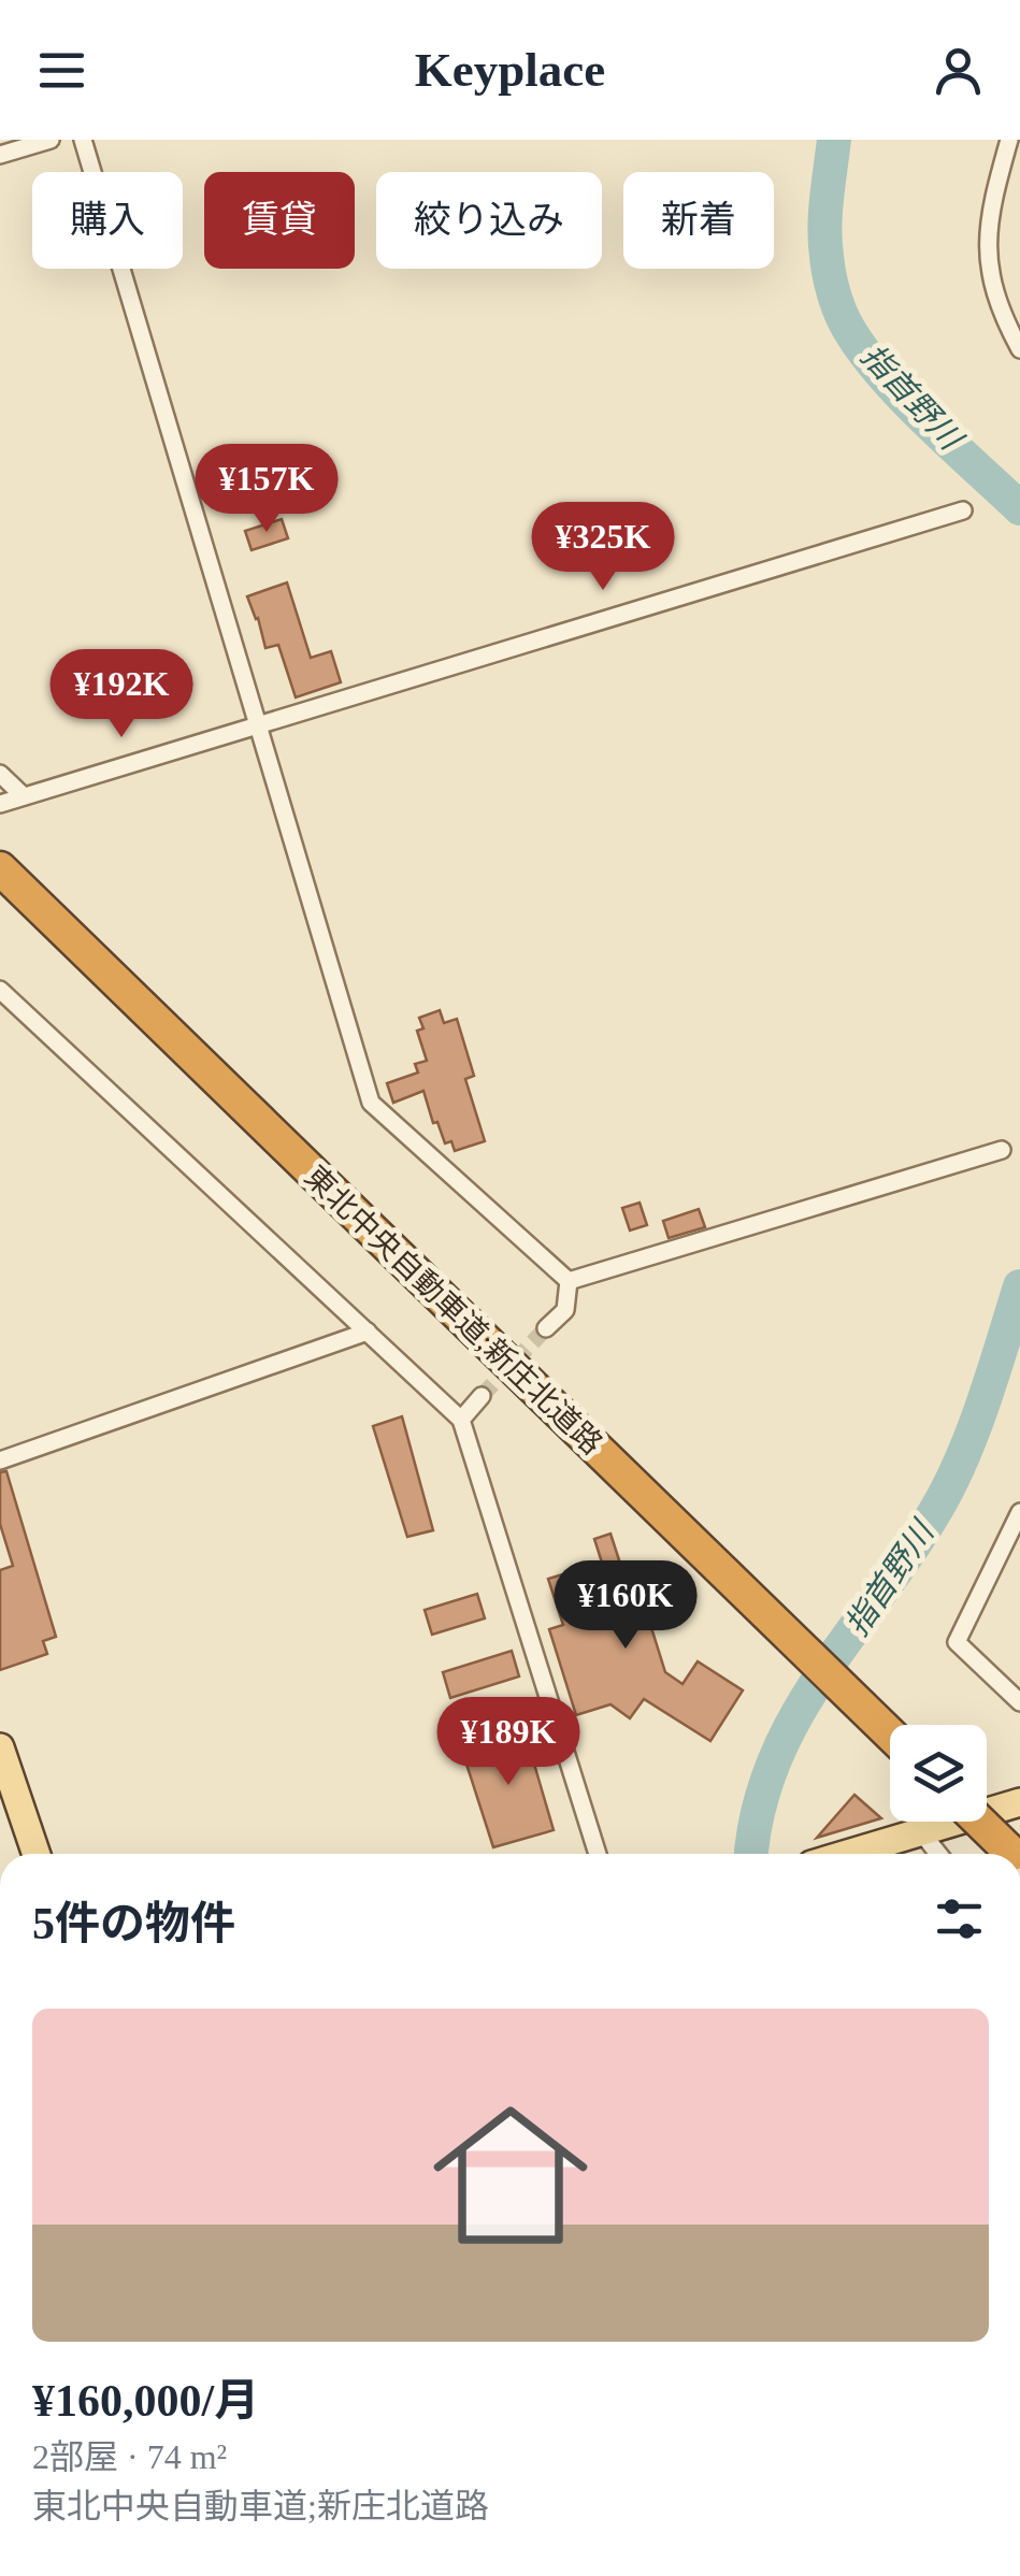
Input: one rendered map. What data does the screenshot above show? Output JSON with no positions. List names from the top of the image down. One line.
{"streets":{"highway":["東北中央自動車道;新庄北道路"]},"water":["指首野川"],"page":{"header":"Keyplace","chip":["購入","賃貸","絞り込み","新着"],"price":["¥157K","¥325K","¥192K","¥160K","¥189K"],"heading":"5件の物件","list":[{"name":"¥160,000/月","note":"2部屋 · 74 m² · 東北中央自動車道;新庄北道路"}]}}
